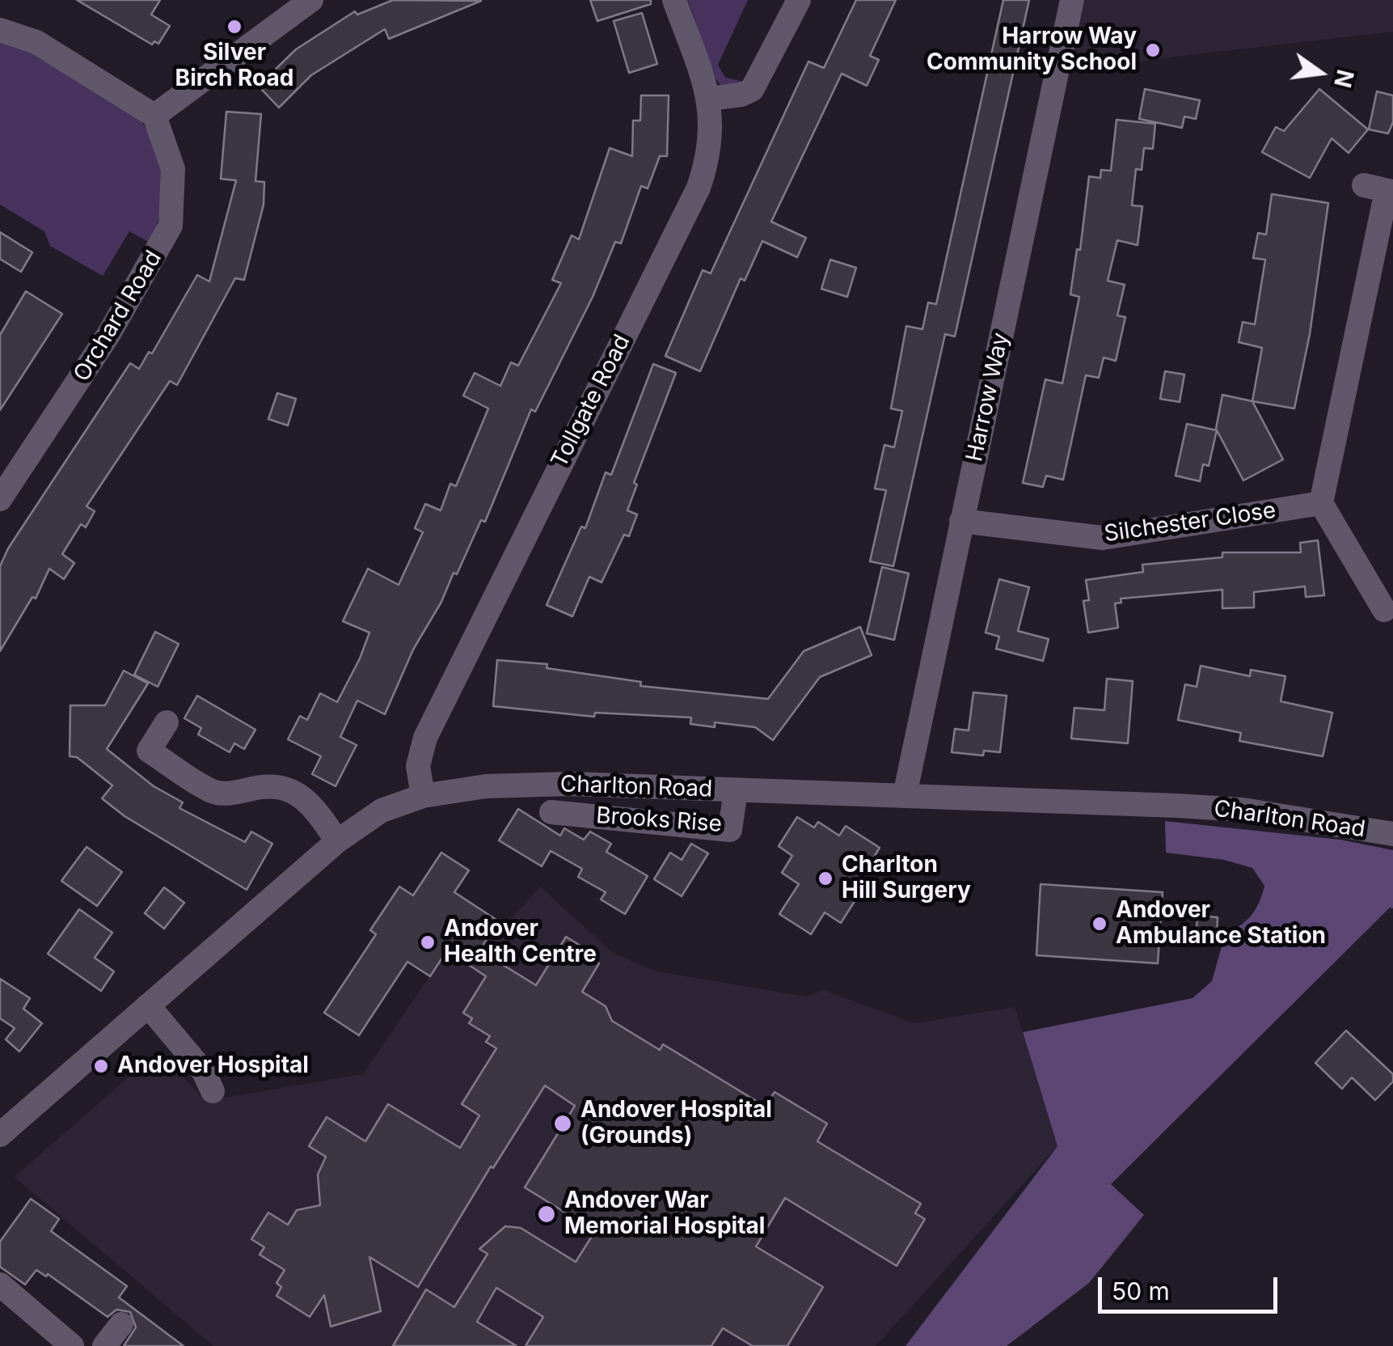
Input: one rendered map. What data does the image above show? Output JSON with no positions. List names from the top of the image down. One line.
{"streets":{"street":["Orchard Road","Harrow Way","Tollgate Road","Silchester Close","Charlton Road","Brooks Rise"]},"crossings":[["Harrow Way","Silchester Close"],["Harrow Way","Charlton Road"],["Tollgate Road","Charlton Road"],["Charlton Road","Brooks Rise"]],"places":["Silver Birch Road","Harrow Way Community School","Charlton Hill Surgery","Andover Ambulance Station","Andover Health Centre","Andover Hospital","Andover Hospital (Grounds)","Andover War Memorial Hospital"],"scale_bar":"50 m","north":"right"}
